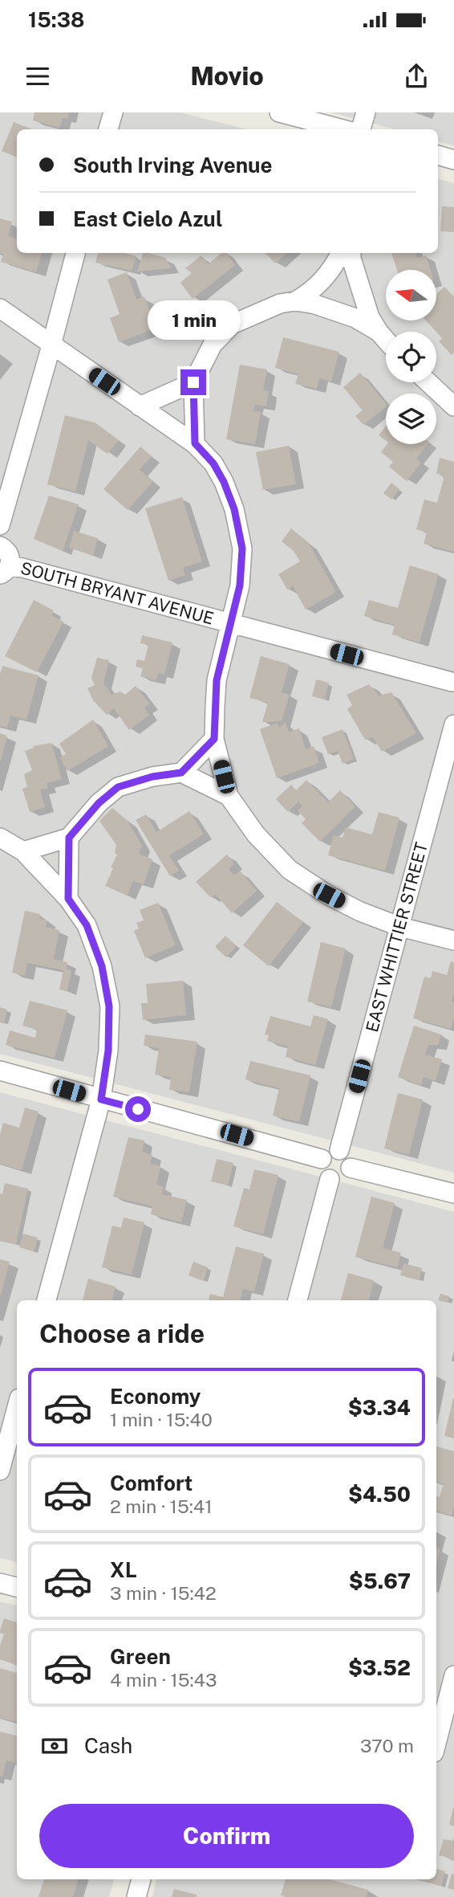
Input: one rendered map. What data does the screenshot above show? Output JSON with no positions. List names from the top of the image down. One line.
{"streets":{"street":["SOUTH BRYANT AVENUE","EAST WHITTIER STREET"]},"north":"left","page":{"status":"15:38","header":"Movio","banner":["South Irving Avenue","East Cielo Azul"],"bubble":"1 min","heading":"Choose a ride","list":[{"name":"Economy","note":"1 min · 15:40","value":"$3.34"},{"name":"Comfort","note":"2 min · 15:41","value":"$4.50"},{"name":"XL","note":"3 min · 15:42","value":"$5.67"},{"name":"Green","note":"4 min · 15:43","value":"$3.52"}],"pay":["Cash","370 m"],"buttons":"Confirm"}}
